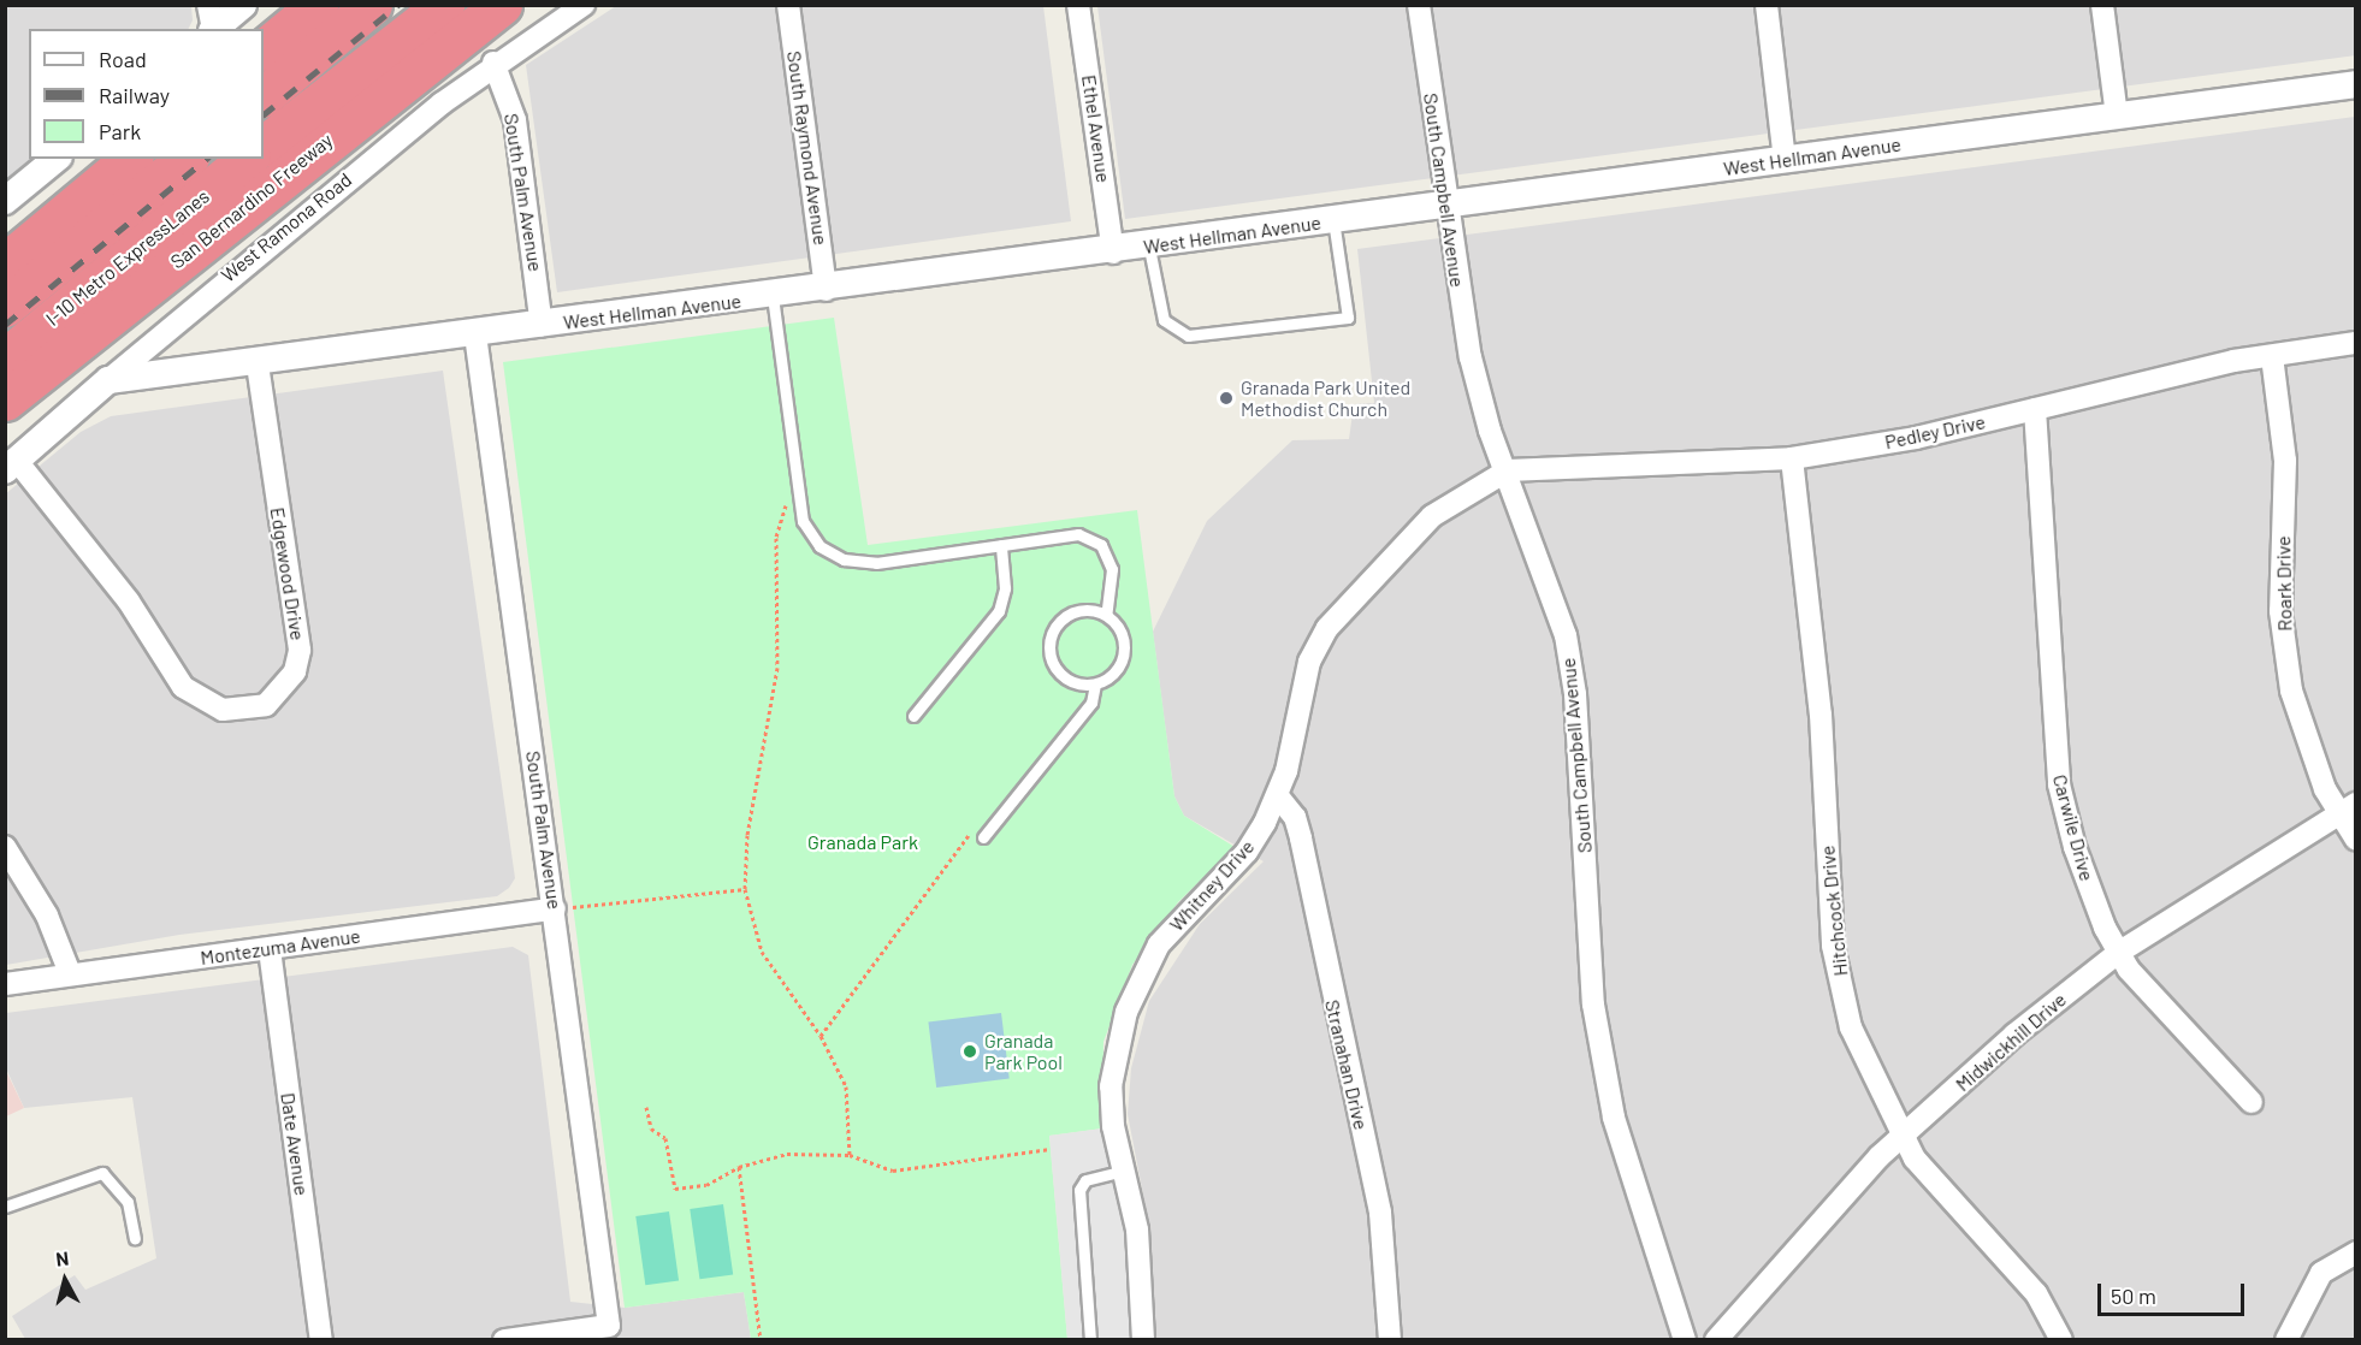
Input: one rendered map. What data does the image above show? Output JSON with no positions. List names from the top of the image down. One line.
{"streets":{"highway":["San Bernardino Freeway","I-10 Metro ExpressLanes"],"street":["Ethel Avenue","South Raymond Avenue","West Hellman Avenue","South Campbell Avenue","South Palm Avenue","West Ramona Road","Pedley Drive","Edgewood Drive","Roark Drive","Carwile Drive","Whitney Drive","Hitchcock Drive","Montezuma Avenue","Midwickhill Drive","Stranahan Drive","Date Avenue"]},"crossings":[["Ethel Avenue","West Hellman Avenue"],["South Raymond Avenue","West Hellman Avenue"],["West Hellman Avenue","South Campbell Avenue"],["West Hellman Avenue","South Palm Avenue"],["West Hellman Avenue","West Ramona Road"],["West Hellman Avenue","Edgewood Drive"],["South Campbell Avenue","Pedley Drive"],["South Campbell Avenue","Whitney Drive"],["South Palm Avenue","West Ramona Road"],["South Palm Avenue","Montezuma Avenue"],["West Ramona Road","Edgewood Drive"],["Pedley Drive","Roark Drive"],["Pedley Drive","Carwile Drive"],["Pedley Drive","Whitney Drive"],["Pedley Drive","Hitchcock Drive"],["Roark Drive","Midwickhill Drive"],["Carwile Drive","Midwickhill Drive"],["Whitney Drive","Stranahan Drive"],["Hitchcock Drive","Midwickhill Drive"],["Montezuma Avenue","Date Avenue"]],"parks":["Granada Park"],"places":["Granada Park United Methodist Church","Granada Park Pool"],"legend":["Road","Railway","Park"],"scale_bar":"50 m","north":"top"}
